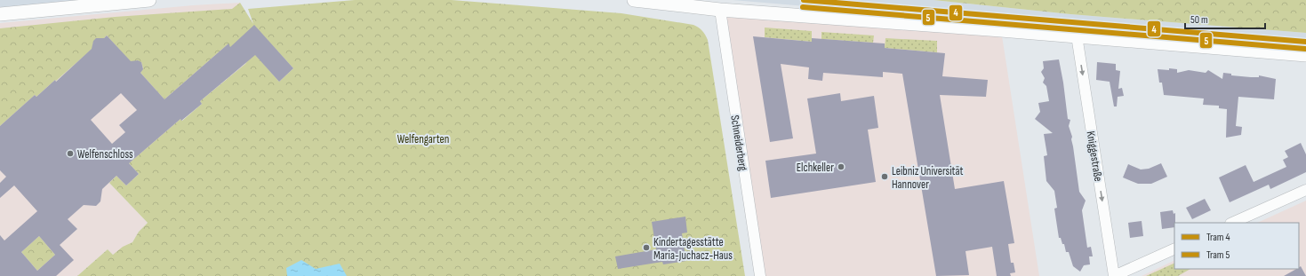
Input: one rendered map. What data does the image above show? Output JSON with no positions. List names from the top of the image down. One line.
{"streets":{"street":["Schneiderberg","Kniggestraße"]},"one_way":["Kniggestraße"],"parks":["Welfengarten"],"places":["Welfenschloss","Elchkeller","Leibniz Universität Hannover","Kindertagesstätte Maria-Juchacz-Haus"],"lines":["tram line 4","tram line 5"],"legend":["Tram 4","Tram 5"],"scale_bar":"50 m"}
